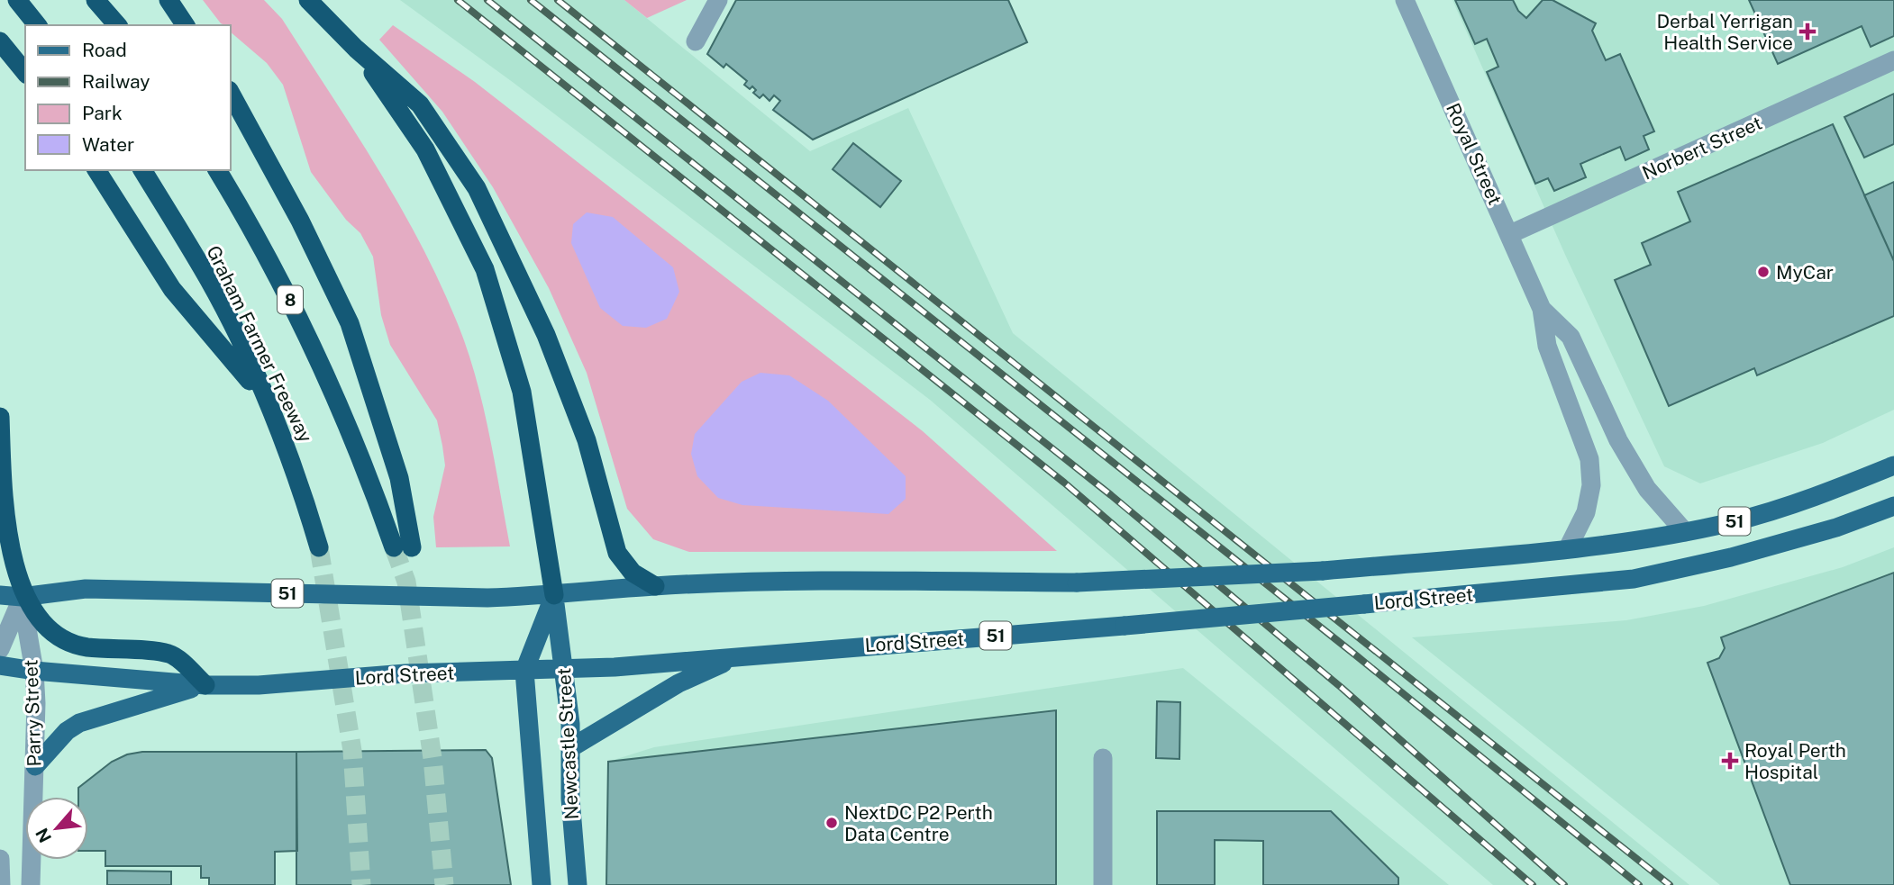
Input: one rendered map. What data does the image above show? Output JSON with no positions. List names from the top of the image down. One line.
{"streets":{"highway":["8","Graham Farmer Freeway"],"main road":["51","Lord Street","Newcastle Street"],"street":["Norbert Street","Royal Street","Parry Street"]},"crossings":[["Norbert Street","Royal Street"],["Royal Street","Lord Street"],["Lord Street","Parry Street"],["Lord Street","Newcastle Street"]],"places":{"health":["Derbal Yerrigan Health Service","Royal Perth Hospital"],"other":["MyCar","NextDC P2 Perth Data Centre"]},"legend":["Road","Railway","Park","Water"],"north":"bottom left"}
